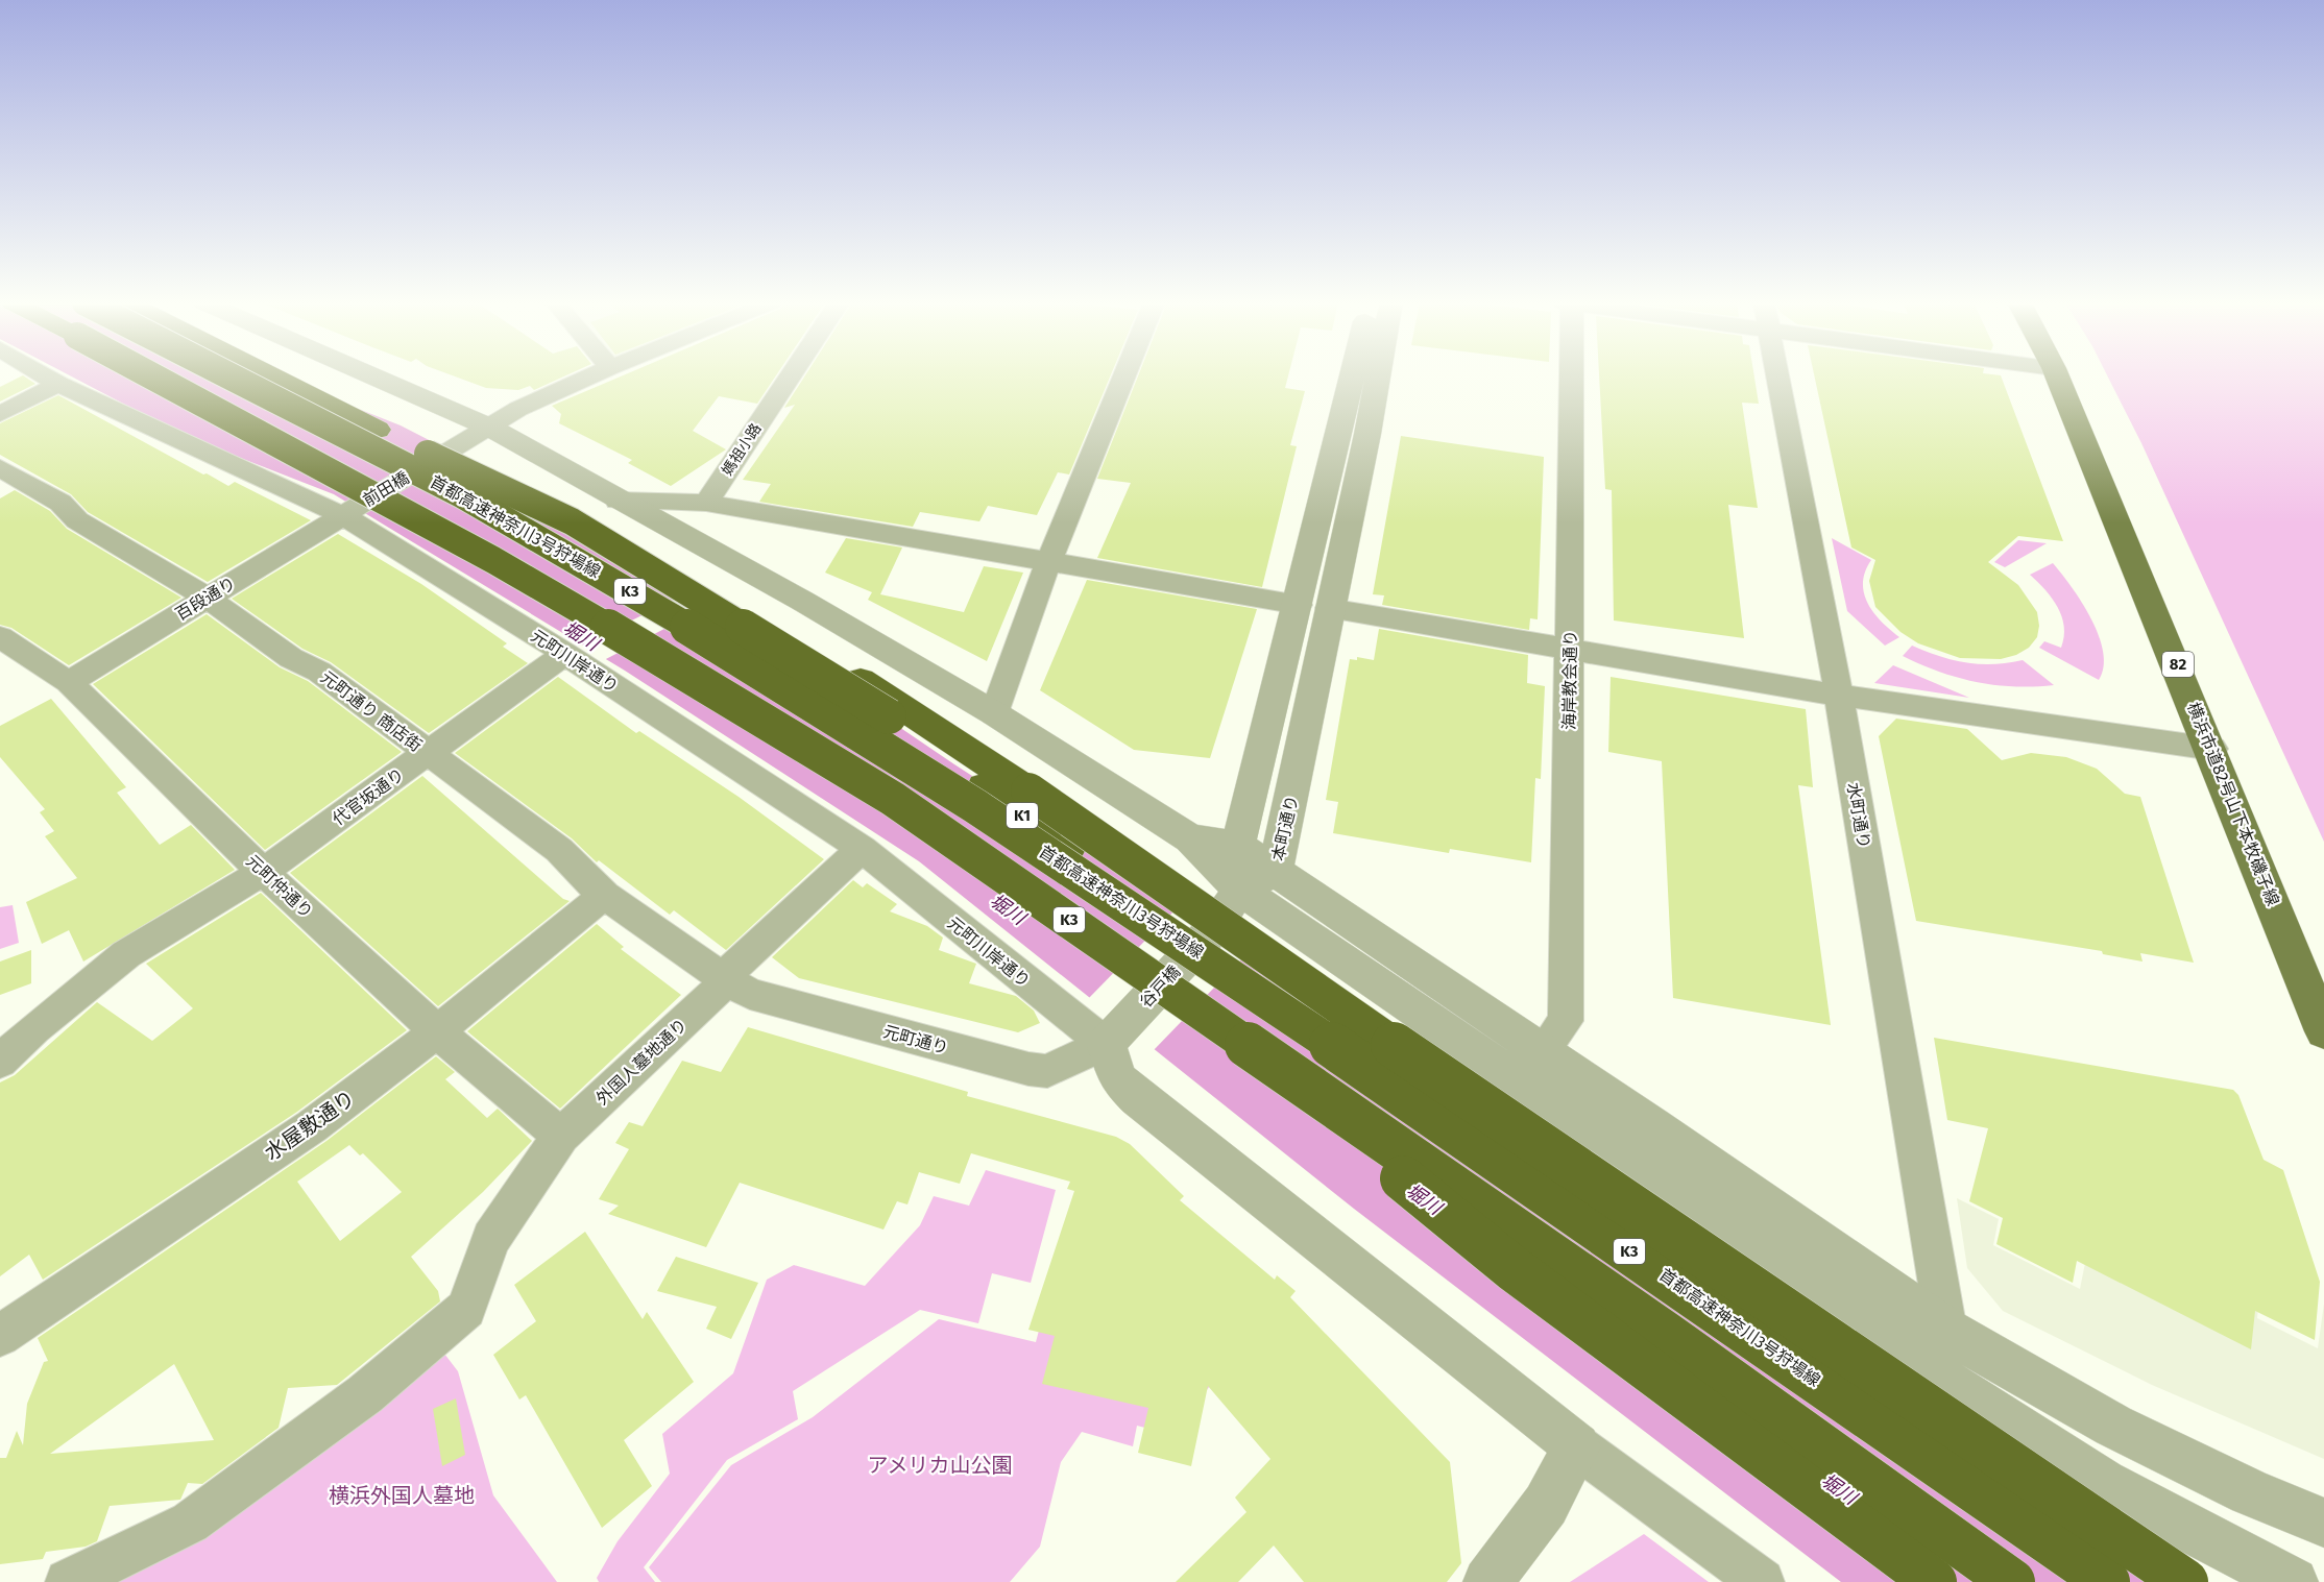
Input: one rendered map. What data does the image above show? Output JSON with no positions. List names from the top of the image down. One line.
{"streets":{"highway":["首都高速神奈川3号狩場線","K3","K1"],"main road":["82","横浜市道82号山下本牧磯子線"],"street":["媽祖小路","前田橋","百段通り","元町川岸通り","海岸教会通り","元町通り 商店街","代官坂通り","水町通り","本町通り","元町仲通り","谷戸橋","元町通り","外国人墓地通り","水屋敷通り"]},"crossings":[["前田橋","百段通り"],["前田橋","元町川岸通り"],["首都高速神奈川3号狩場線","K1"],["百段通り","元町川岸通り"],["百段通り","元町通り 商店街"],["百段通り","元町仲通り"],["元町川岸通り","代官坂通り"],["元町川岸通り","谷戸橋"],["元町川岸通り","元町通り"],["元町川岸通り","外国人墓地通り"],["元町通り 商店街","代官坂通り"],["元町通り 商店街","元町通り"],["元町通り 商店街","外国人墓地通り"],["元町通り 商店街","水屋敷通り"],["代官坂通り","元町仲通り"],["本町通り","谷戸橋"],["元町仲通り","外国人墓地通り"],["元町仲通り","水屋敷通り"],["谷戸橋","元町通り"],["元町通り","外国人墓地通り"]],"water":["堀川"],"parks":["アメリカ山公園","横浜外国人墓地"]}
